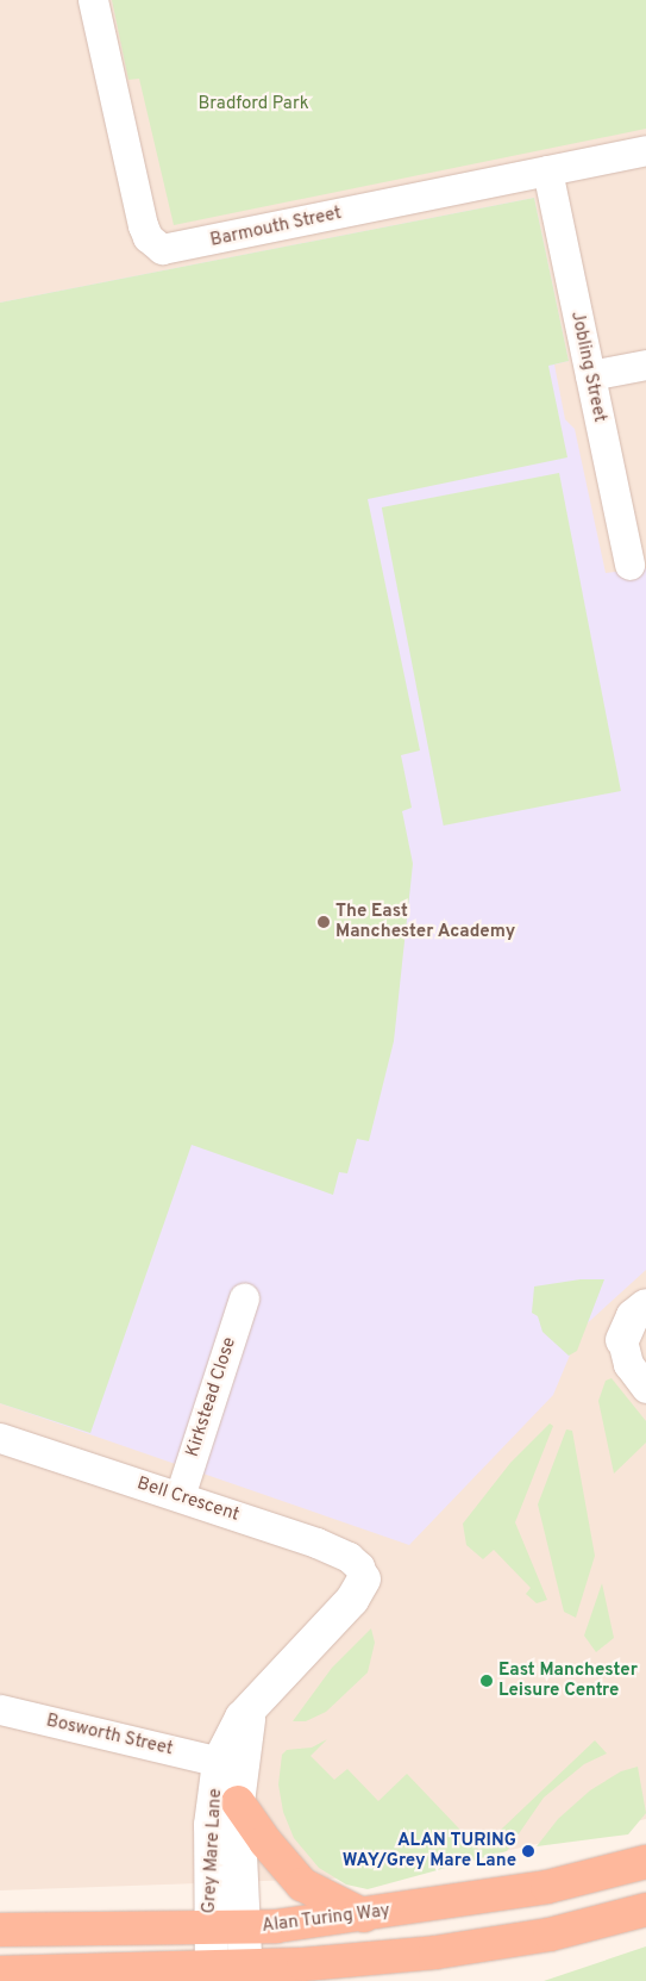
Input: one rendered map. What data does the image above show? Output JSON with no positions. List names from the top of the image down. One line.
{"streets":{"highway":["Alan Turing Way"],"street":["Barmouth Street","Jobling Street","Kirkstead Close","Bell Crescent","Bosworth Street","Grey Mare Lane"]},"crossings":[["Barmouth Street","Jobling Street"],["Kirkstead Close","Bell Crescent"],["Bell Crescent","Grey Mare Lane"],["Bosworth Street","Grey Mare Lane"],["Grey Mare Lane","Alan Turing Way"]],"parks":["Bradford Park"],"places":["The East Manchester Academy","East Manchester Leisure Centre","ALAN TURING WAY/Grey Mare Lane"]}
